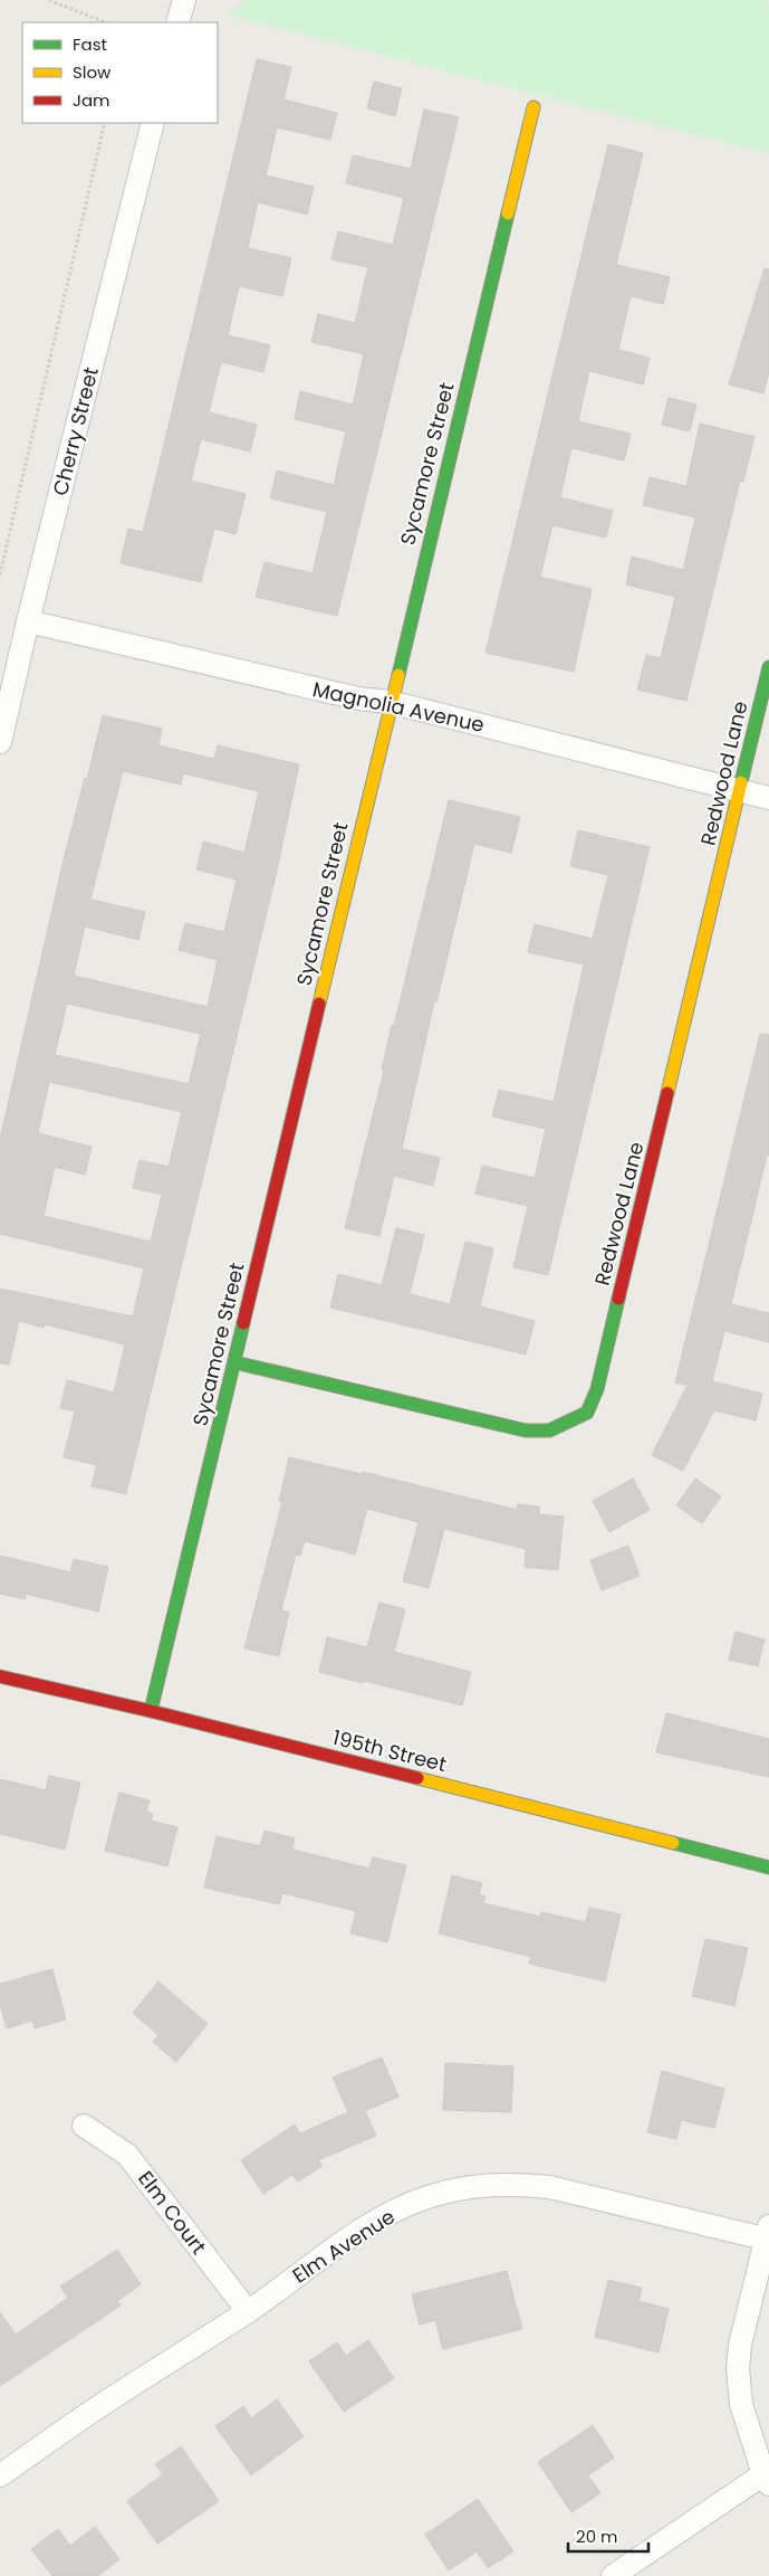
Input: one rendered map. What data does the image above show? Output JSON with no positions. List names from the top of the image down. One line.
{"streets":{"street":["Cherry Street","Sycamore Street","Magnolia Avenue","Redwood Lane","195th Street","Elm Court","Elm Avenue"]},"crossings":[["Cherry Street","Magnolia Avenue"],["Sycamore Street","Magnolia Avenue"],["Sycamore Street","Redwood Lane"],["Sycamore Street","195th Street"],["Magnolia Avenue","Redwood Lane"],["Elm Court","Elm Avenue"]],"legend":["Fast","Slow","Jam"],"scale_bar":"20 m"}
